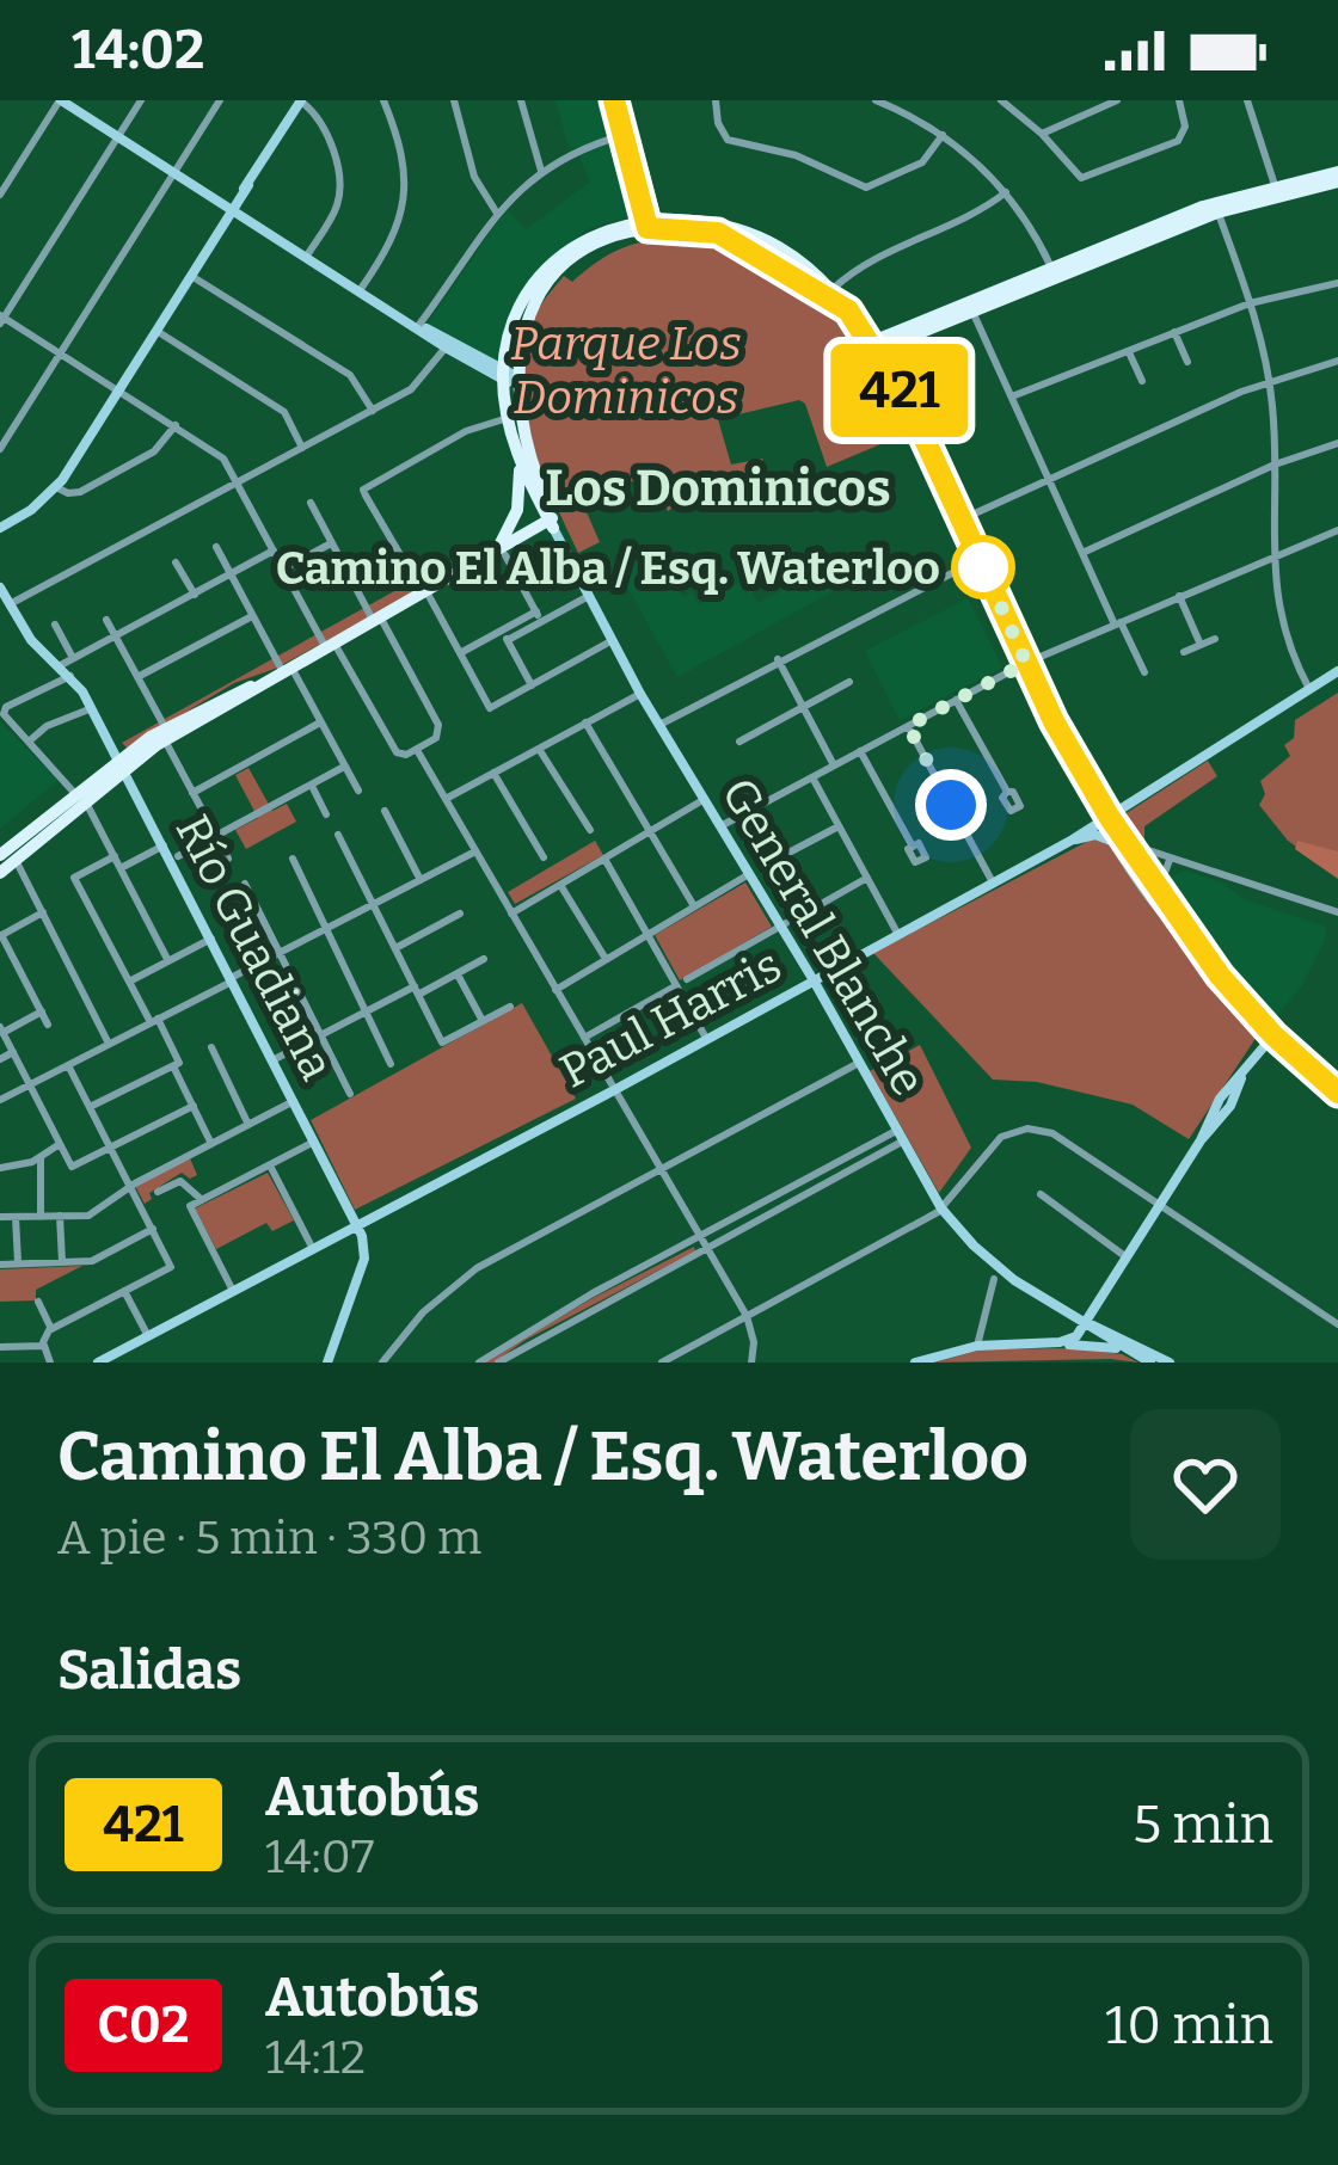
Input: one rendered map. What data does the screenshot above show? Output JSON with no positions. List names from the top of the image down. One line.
{"streets":{"street":["General Blanche","Río Guadiana","Paul Harris"]},"crossings":[["General Blanche","Paul Harris"],["Río Guadiana","Paul Harris"]],"districts":["Los Dominicos"],"parks":["Parque Los Dominicos"],"places":["Camino El Alba / Esq. Waterloo"],"lines":["bus line 421"],"page":{"status":"14:02","on_map":"421","heading":[["Camino El Alba / Esq. Waterloo","A pie · 5 min · 330 m"],"Salidas"],"list":[{"mark":"421","name":"Autobús","note":"14:07","value":"5 min"},{"mark":"C02","name":"Autobús","note":"14:12","value":"10 min"}]}}
